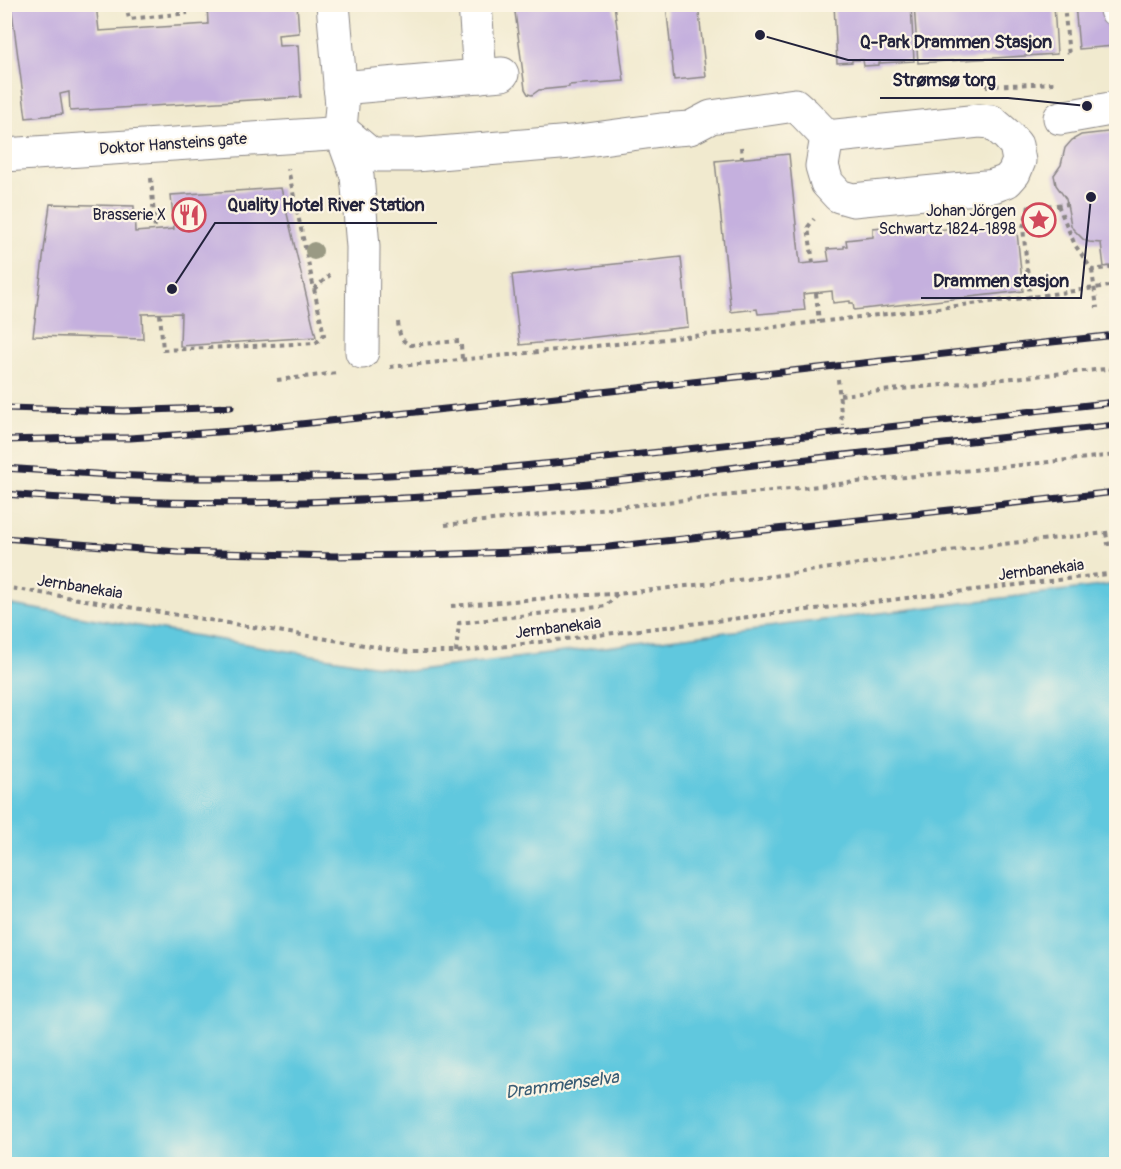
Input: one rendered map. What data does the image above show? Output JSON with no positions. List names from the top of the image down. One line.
{"streets":{"street":["Doktor Hansteins gate"],"path":["Jernbanekaia"]},"water":["Drammenselva"],"places":{"other":["Q-Park Drammen Stasjon","Strømsø torg","Drammen stasjon","Quality Hotel River Station"],"restaurant":["Brasserie X"],"place":["Johan Jörgen Schwartz 1824-1898"]}}
